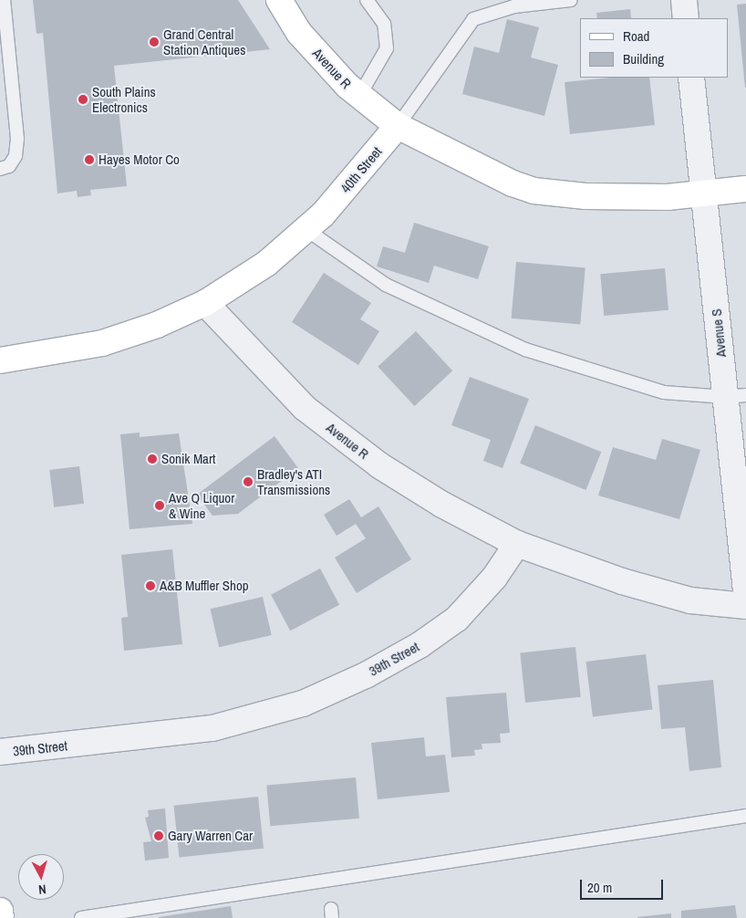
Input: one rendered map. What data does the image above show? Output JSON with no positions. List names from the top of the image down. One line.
{"streets":{"main road":["Avenue R","40th Street"],"street":["Avenue S","39th Street"]},"crossings":[["Avenue R","40th Street"],["Avenue R","39th Street"]],"places":["Grand Central Station Antiques","South Plains Electronics","Hayes Motor Co","Sonik Mart","Bradley's ATI Transmissions","Ave Q Liquor & Wine","A&B Muffler Shop","Gary Warren Car"],"legend":["Road","Building"],"scale_bar":"20 m","north":"bottom"}
